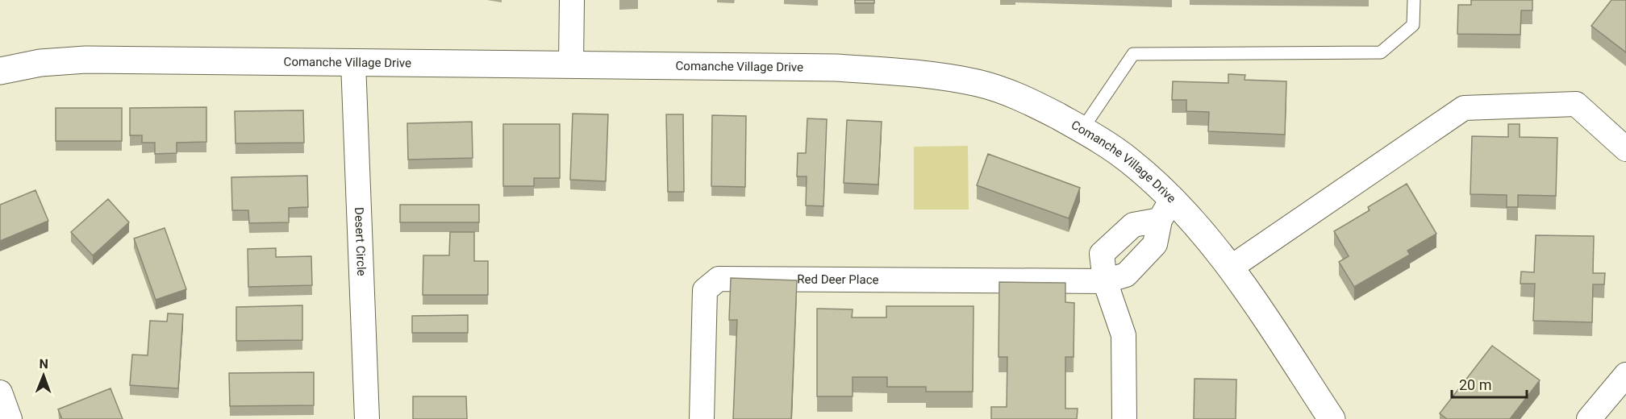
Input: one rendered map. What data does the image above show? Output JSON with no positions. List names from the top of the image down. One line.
{"streets":{"street":["Comanche Village Drive","Desert Circle","Red Deer Place"]},"crossings":[["Comanche Village Drive","Desert Circle"],["Comanche Village Drive","Red Deer Place"]],"scale_bar":"20 m","north":"top"}
